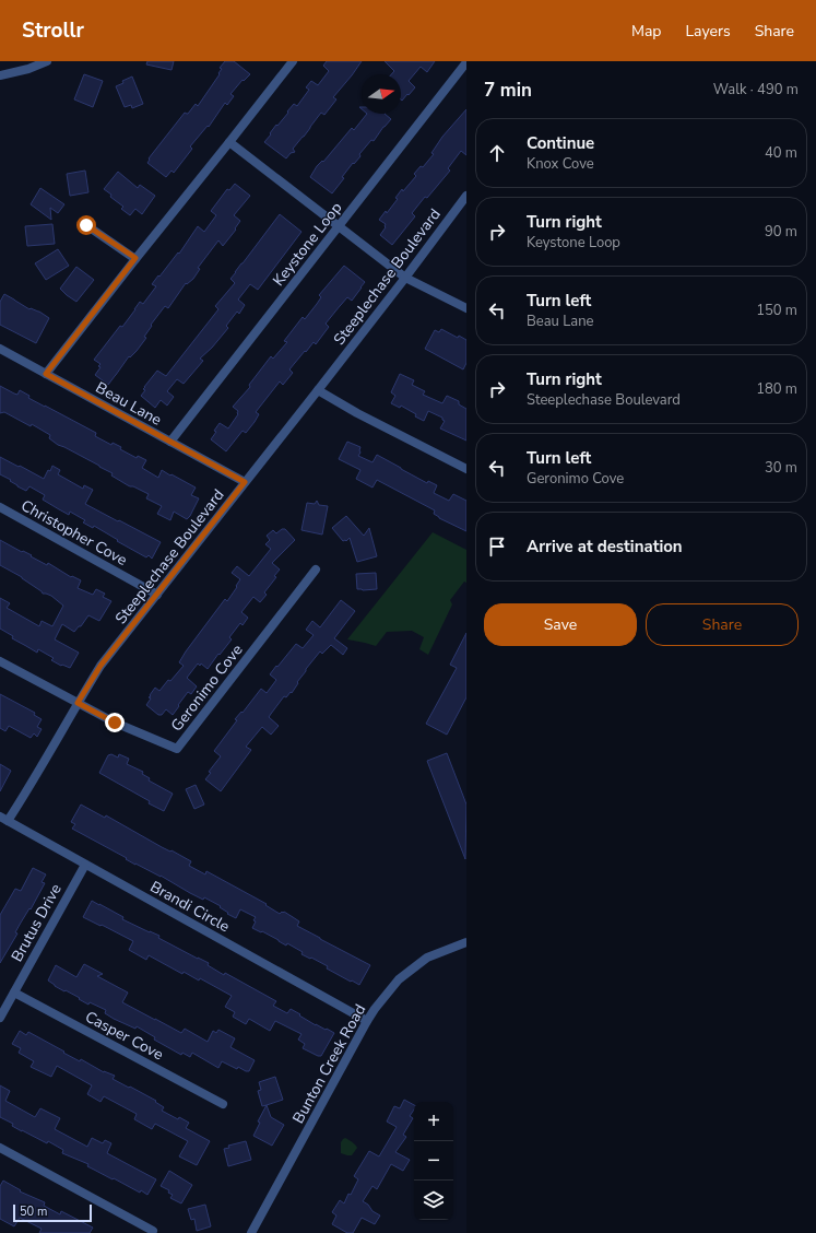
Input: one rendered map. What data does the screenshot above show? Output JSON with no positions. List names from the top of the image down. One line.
{"streets":{"street":["Keystone Loop","Steeplechase Boulevard","Beau Lane","Christopher Cove","Geronimo Cove","Brandi Circle","Brutus Drive","Casper Cove","Bunton Creek Road"]},"crossings":[["Keystone Loop","Beau Lane"],["Steeplechase Boulevard","Beau Lane"],["Steeplechase Boulevard","Christopher Cove"],["Steeplechase Boulevard","Geronimo Cove"],["Steeplechase Boulevard","Brandi Circle"],["Brandi Circle","Brutus Drive"],["Brandi Circle","Bunton Creek Road"],["Brutus Drive","Casper Cove"]],"scale_bar":"50 m","north":"right","page":{"header":"Strollr","nav":["Map","Layers","Share"],"heading":["7 min","Walk · 490 m"],"list":[["Continue","Knox Cove","40 m"],["Turn right","Keystone Loop","90 m"],["Turn left","Beau Lane","150 m"],["Turn right","Steeplechase Boulevard","180 m"],["Turn left","Geronimo Cove","30 m"],"Arrive at destination"],"buttons":["Save","Share"],"map_buttons":["+","−"],"scale":"50 m"}}
